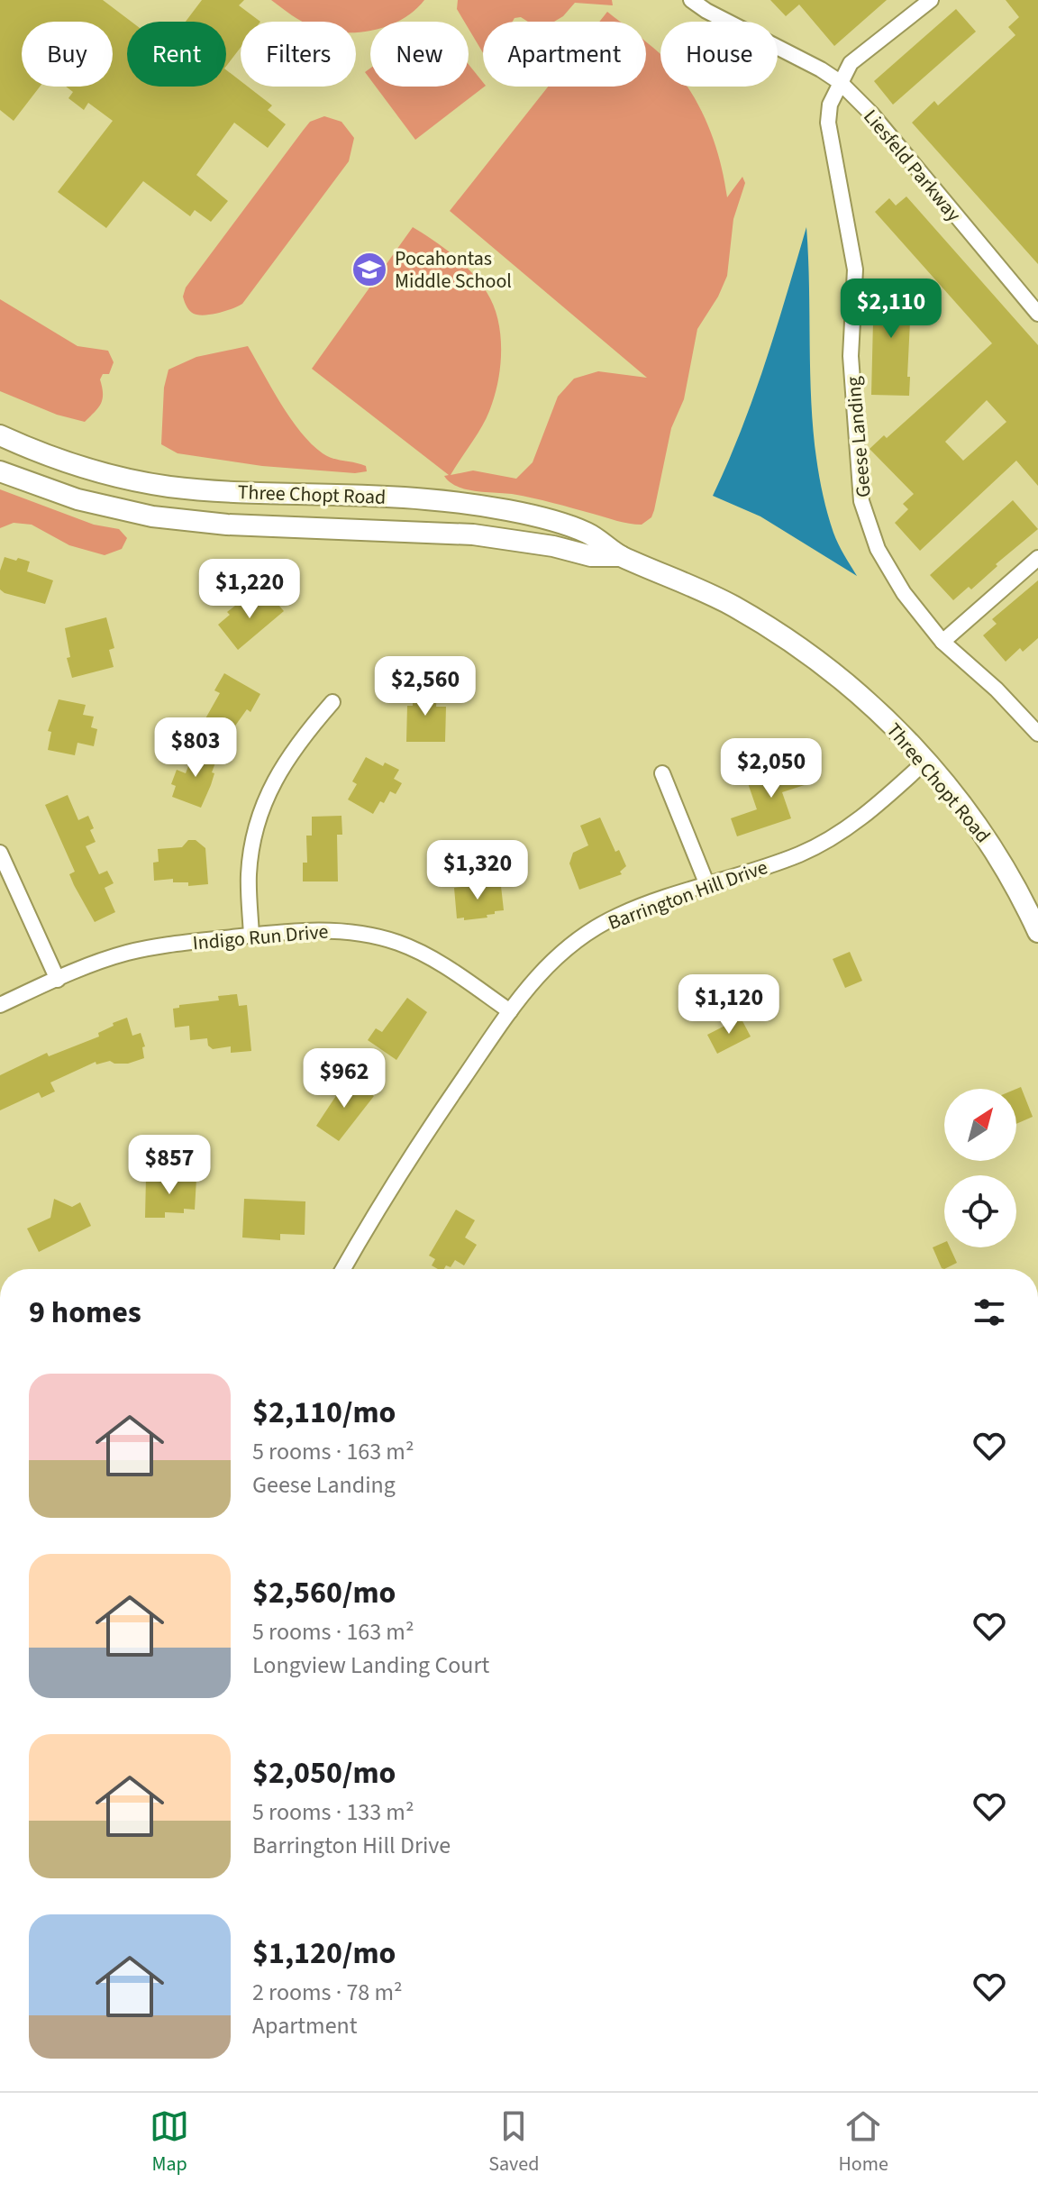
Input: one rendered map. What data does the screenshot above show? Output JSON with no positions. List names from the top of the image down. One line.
{"streets":{"main road":["Three Chopt Road"],"street":["Liesfeld Parkway","Geese Landing","Barrington Hill Drive","Indigo Run Drive"]},"crossings":[["Liesfeld Parkway","Geese Landing"],["Three Chopt Road","Barrington Hill Drive"],["Barrington Hill Drive","Indigo Run Drive"]],"places":{"school or university":["Pocahontas Middle School"]},"north":"top right","page":{"chip":["Buy","Rent","Filters","New","Apartment","House"],"price":["$2,110","$1,220","$2,560","$803","$2,050","$1,320","$1,120","$962","$857"],"heading":"9 homes","list":[{"name":"$2,110/mo","note":"5 rooms · 163 m² · Geese Landing"},{"name":"$2,560/mo","note":"5 rooms · 163 m² · Longview Landing Court"},{"name":"$2,050/mo","note":"5 rooms · 133 m² · Barrington Hill Drive"},{"name":"$1,120/mo","note":"2 rooms · 78 m² · Apartment"}],"tabs":["Map","Saved","Home"]}}
